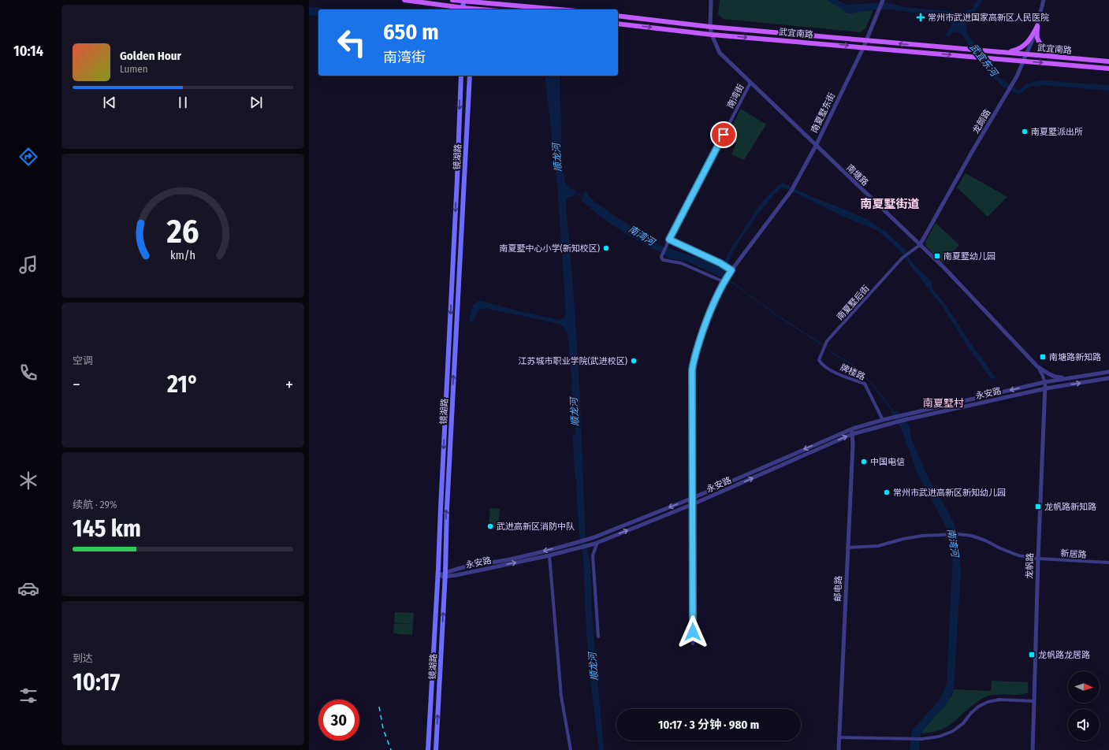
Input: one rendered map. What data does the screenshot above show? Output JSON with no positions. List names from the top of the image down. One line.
{"streets":{"main road":["武宜南路","镜湖路"],"street":["南湾街","南夏墅东街","龙颜路","南塘路","南夏墅后街","牌楼路","永安路","新居路","龙帆路","邮电路"]},"crossings":[["武宜南路","南夏墅东街"],["武宜南路","龙颜路"],["武宜南路","南塘路"],["南湾街","南夏墅东街"],["南湾街","南塘路"],["南夏墅东街","南塘路"],["南夏墅东街","永安路"],["龙颜路","南塘路"],["龙颜路","南夏墅后街"],["镜湖路","永安路"],["南塘路","南夏墅后街"],["南塘路","永安路"],["南塘路","龙帆路"],["南夏墅后街","牌楼路"],["牌楼路","永安路"],["永安路","龙帆路"],["永安路","邮电路"],["新居路","龙帆路"],["新居路","邮电路"]],"districts":["南夏墅街道","南夏墅村"],"water":["武宜东河","顺龙河","南湾河"],"places":{"health":["常州市武进国家高新区人民医院"],"other":["南夏墅派出所","南夏墅中心小学(新知校区)","江苏城市职业学院(武进校区)","中国电信","常州市武进高新区新知幼儿园","武进高新区消防中队"],"transit":["南夏墅幼儿园","南塘路新知路","龙帆路新知路","龙帆路龙居路"]},"north":"right","page":{"tabs":"10:14","turn":["650 m","南湾街"],"song":["Golden Hour","Lumen"],"tile":["空调",["续航 · 29%","145 km"],["到达","10:17"]],"heat":["−","21°","+"],"limit":"30","trip":"10:17 · 3 分钟 · 980 m","gauge":["26","km/h"]}}
